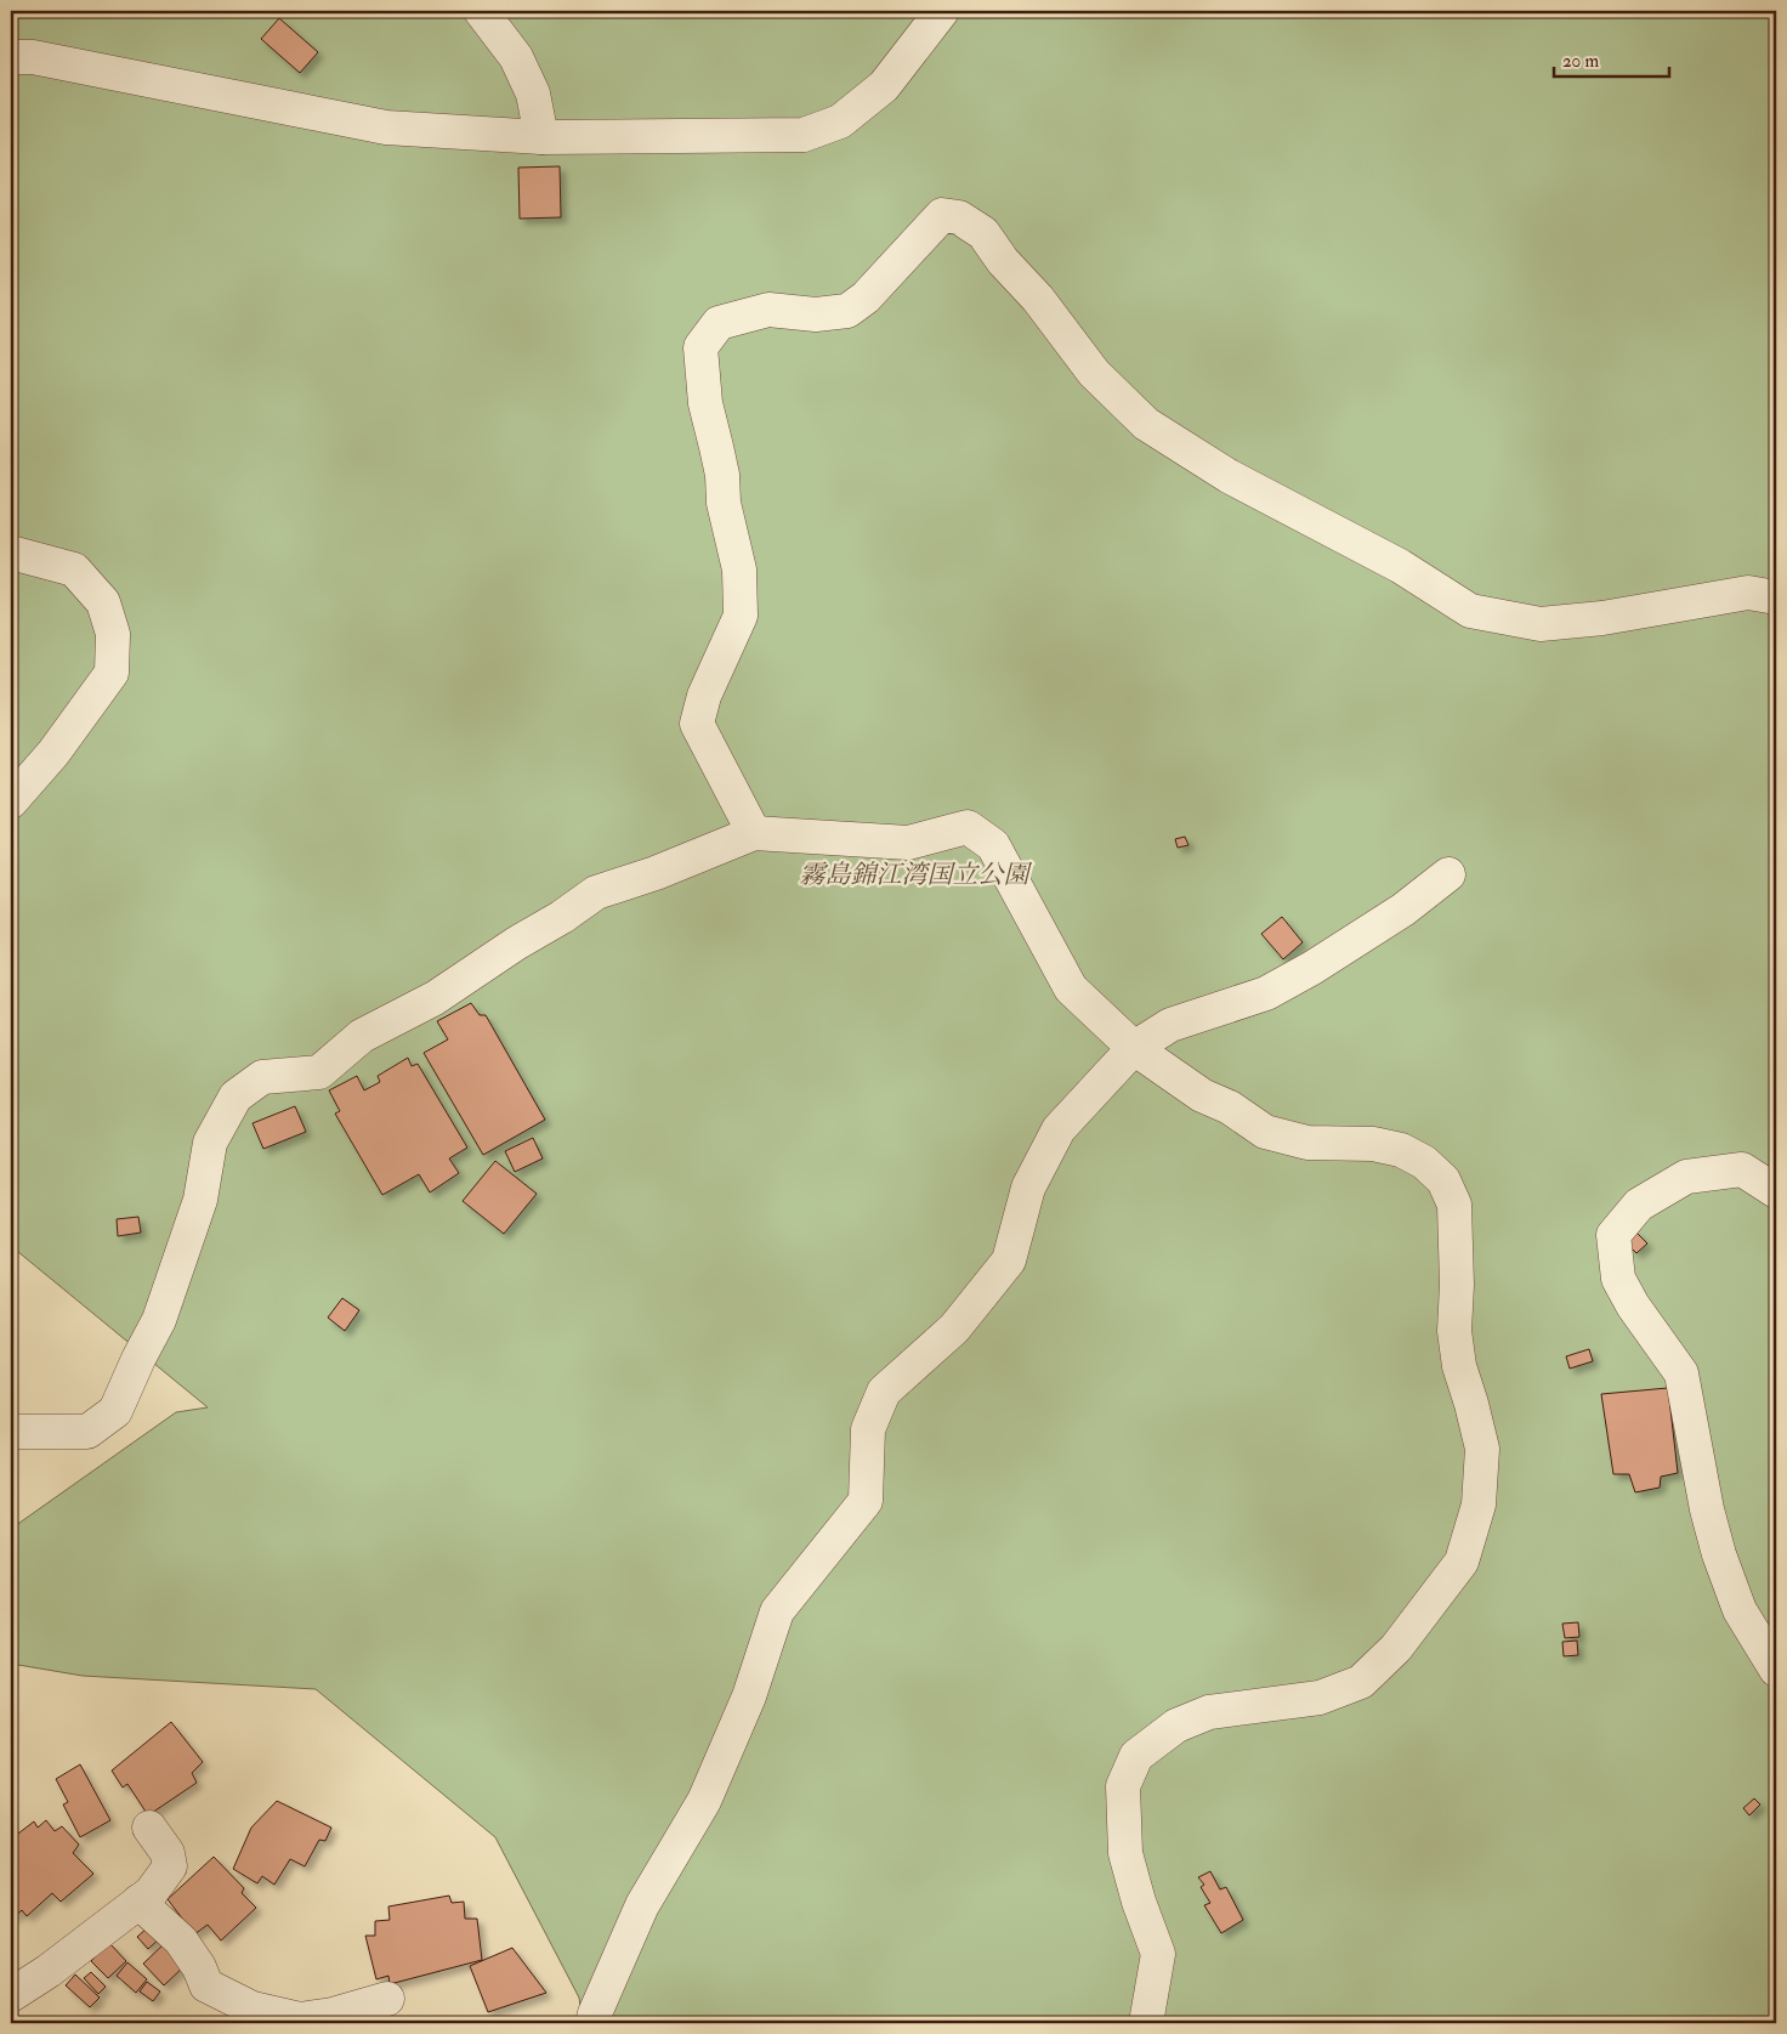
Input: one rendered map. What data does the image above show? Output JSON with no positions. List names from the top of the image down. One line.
{"parks":["霧島錦江湾国立公園"],"scale_bar":"20 m"}
